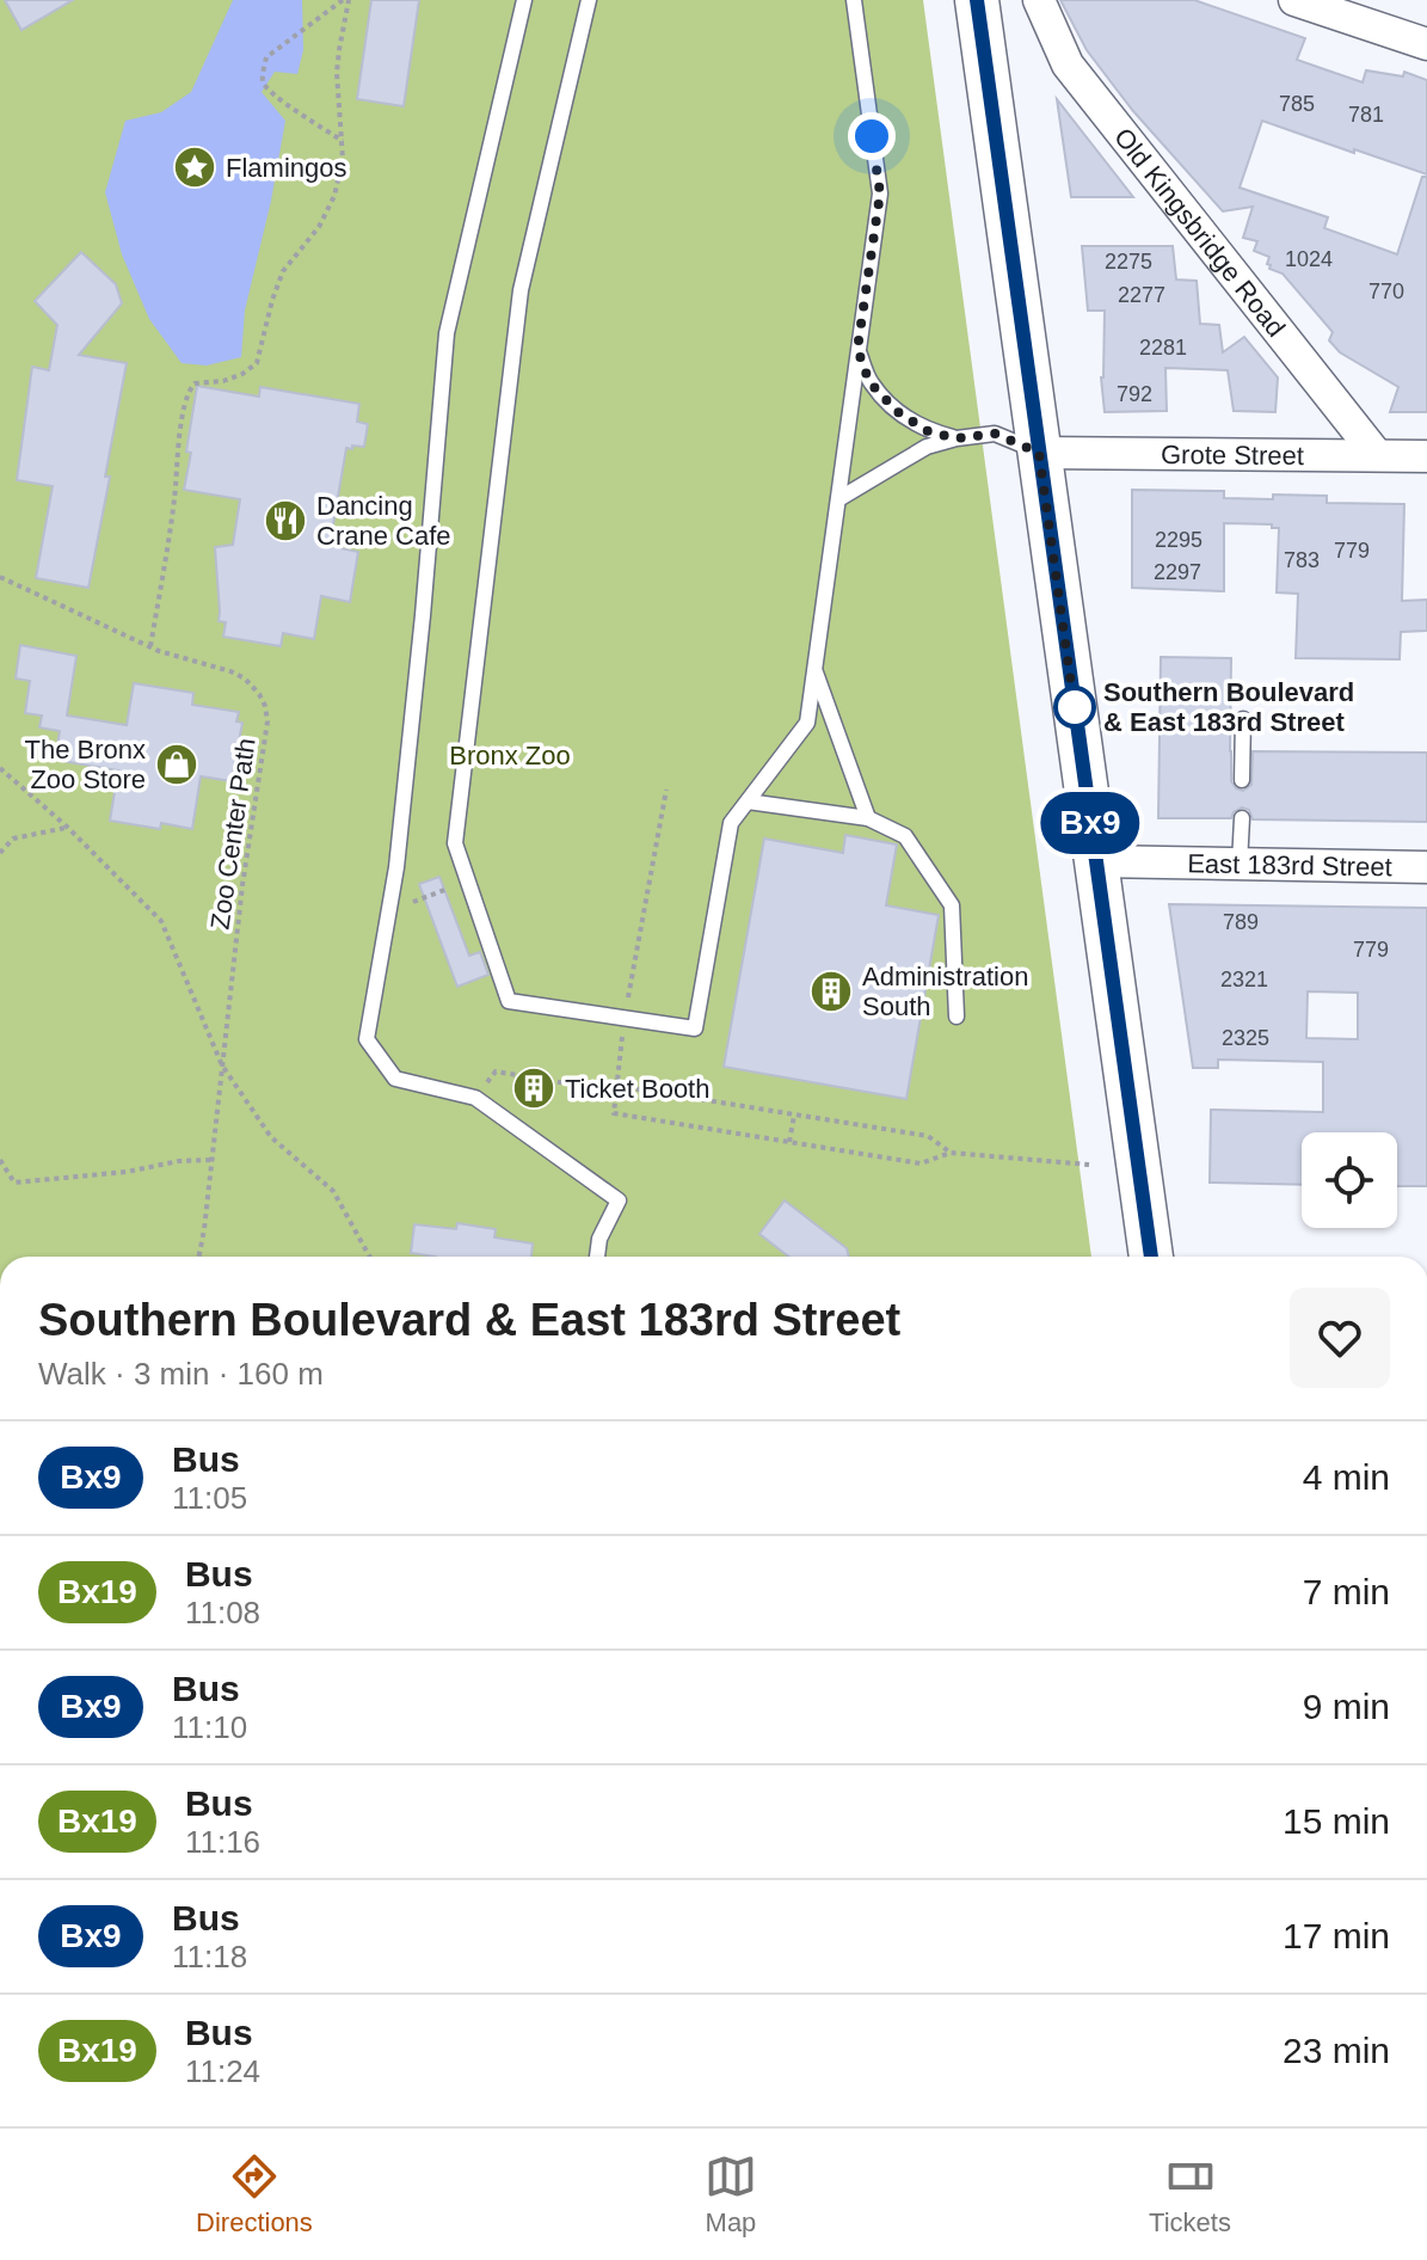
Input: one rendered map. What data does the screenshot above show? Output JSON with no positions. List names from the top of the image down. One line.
{"streets":{"street":["Old Kingsbridge Road","Grote Street","East 183rd Street"],"path":["Zoo Center Path"]},"crossings":[["Old Kingsbridge Road","Grote Street"]],"parks":["Bronx Zoo"],"places":{"place":["Flamingos"],"restaurant":["Dancing Crane Cafe"],"other":["Southern Boulevard & East 183rd Street"],"shop":["The Bronx Zoo Store"],"building":["Administration South","Ticket Booth"]},"lines":["bus line Bx9"],"house_numbers":["785","781","1024","2275","770","2277","2281","792","2295","779","783","2297","789","779","2321","2325"],"page":{"on_map":"Bx9","heading":["Southern Boulevard & East 183rd Street","Walk · 3 min · 160 m"],"list":[{"mark":"Bx9","name":"Bus","note":"11:05","value":"4 min"},{"mark":"Bx19","name":"Bus","note":"11:08","value":"7 min"},{"mark":"Bx9","name":"Bus","note":"11:10","value":"9 min"},{"mark":"Bx19","name":"Bus","note":"11:16","value":"15 min"},{"mark":"Bx9","name":"Bus","note":"11:18","value":"17 min"},{"mark":"Bx19","name":"Bus","note":"11:24","value":"23 min"}],"tabs":["Directions","Map","Tickets"]}}
